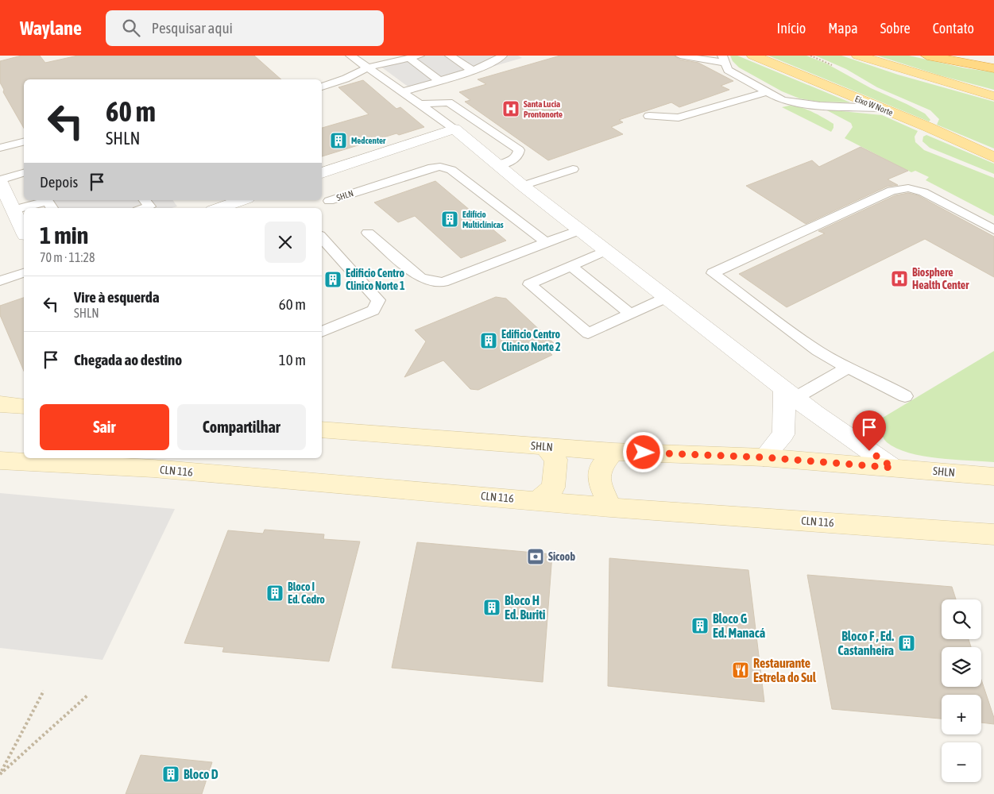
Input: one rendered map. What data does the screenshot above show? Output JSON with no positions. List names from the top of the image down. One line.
{"streets":{"main road":["Eixo W Norte","SHLN","CLN 116"]},"places":{"hospital":["Santa Lucia Prontonorte","Biosphere Health Center"],"building":["Medcenter","Edifício Multiclínicas","Edificio Centro Clinico Norte 1","Edificio Centro Clinico Norte 2","Bloco I Ed. Cedro","Bloco H Ed. Buriti","Bloco G Ed. Manacá","Bloco F , Ed. Castanheira","Bloco D"],"bank":["Sicoob"],"restaurant":["Restaurante Estrela do Sul"]},"page":{"header":"Waylane","search":"Pesquisar aqui","nav":["Início","Mapa","Sobre","Contato"],"turn":["60 m","SHLN"],"then":"Depois","heading":["1 min","70 m · 11:28"],"list":[{"name":"Vire à esquerda","note":"SHLN","value":"60 m"},{"name":"Chegada ao destino","value":"10 m"}],"buttons":["Sair","Compartilhar"],"map_buttons":["+","−"]}}
